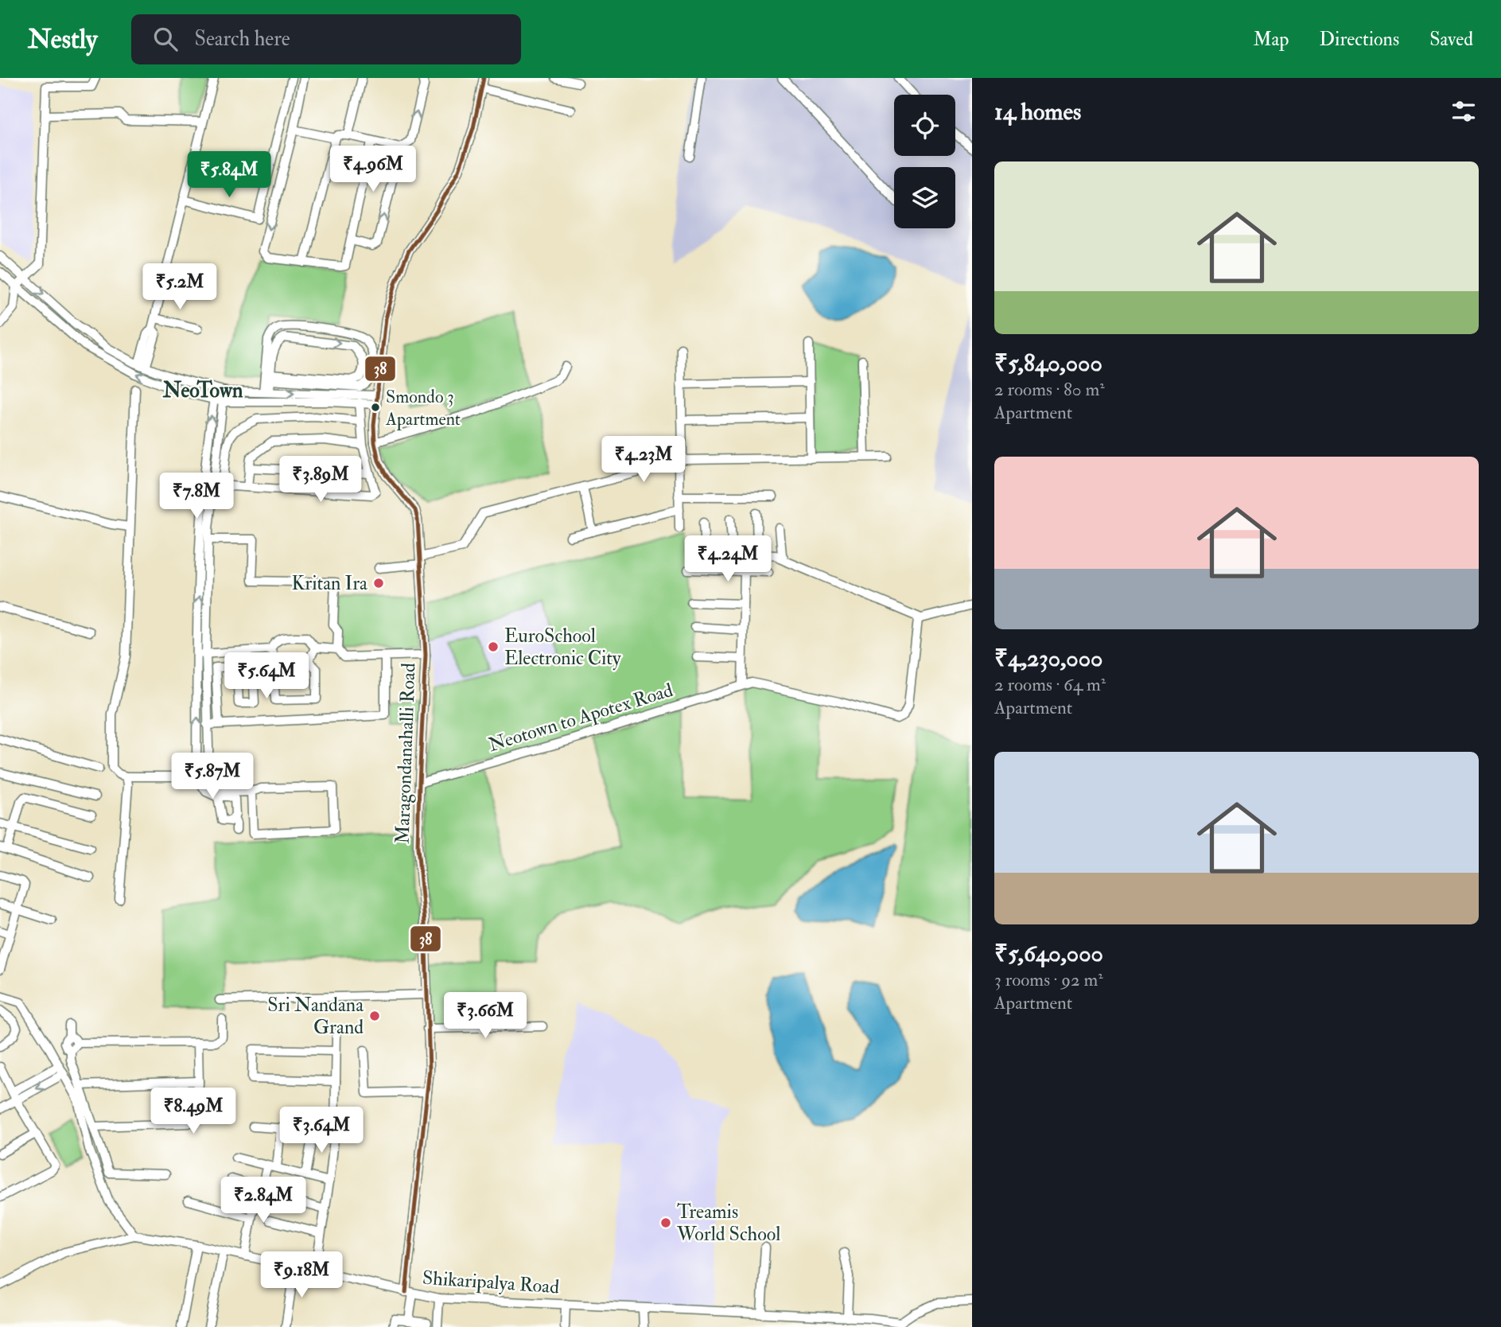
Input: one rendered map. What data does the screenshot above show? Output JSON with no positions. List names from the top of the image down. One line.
{"streets":{"street":["Neotown to Apotex Road","Maragondanahalli Road","Shikaripalya Road"]},"crossings":[["Neotown to Apotex Road","Maragondanahalli Road"],["Maragondanahalli Road","Shikaripalya Road"]],"districts":["NeoTown"],"places":["Smondo 3 Apartment","Kritan Ira","EuroSchool Electronic City","Sri Nandana Grand","Treamis World School"],"lines":["transit line 38"],"page":{"header":"Nestly","search":"Search here","nav":["Map","Directions","Saved"],"heading":"14 homes","list":[{"name":"₹5,840,000","note":"2 rooms · 80 m² · Apartment"},{"name":"₹4,230,000","note":"2 rooms · 64 m² · Apartment"},{"name":"₹5,640,000","note":"3 rooms · 92 m² · Apartment"}],"price":["₹4.96M","₹5.84M","₹5.2M","₹4.23M","₹3.89M","₹7.8M","₹4.24M","₹5.64M","₹5.87M","₹3.66M","₹8.49M","₹3.64M","₹2.84M","₹9.18M"]}}
